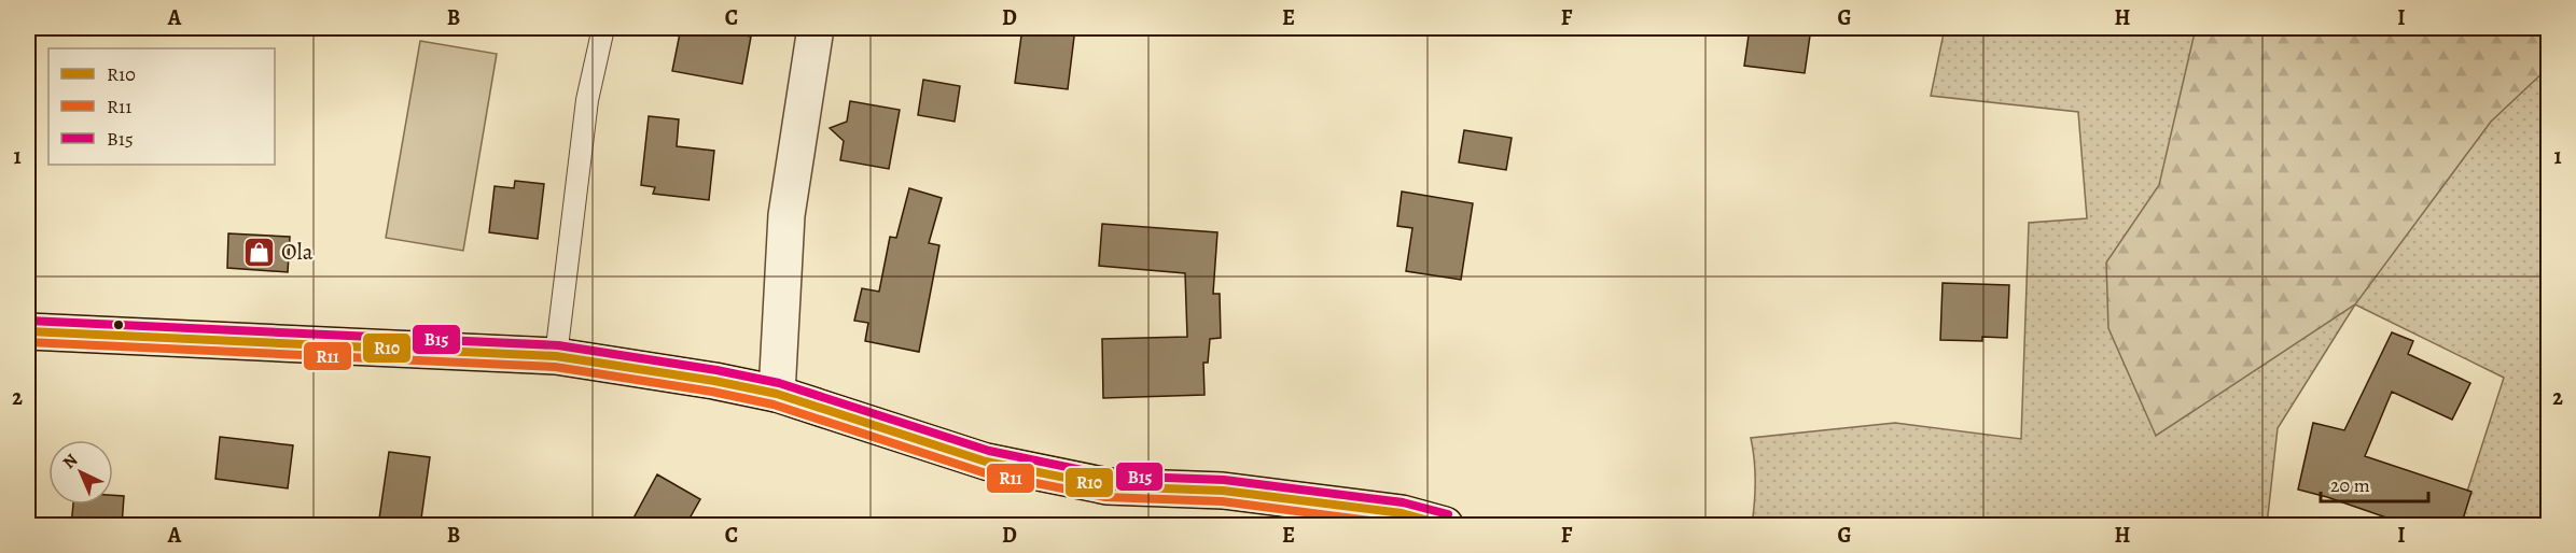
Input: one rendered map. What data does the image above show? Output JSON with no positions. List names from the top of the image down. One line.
{"places":{"shop":["Ola"]},"lines":["transit line B15","transit line R10","transit line R11"],"legend":["R10","R11","B15"],"scale_bar":"20 m","north":"top left","grid":{"columns":["A","B","C","D","E","F","G","H","I"],"rows":["1","2"]}}
